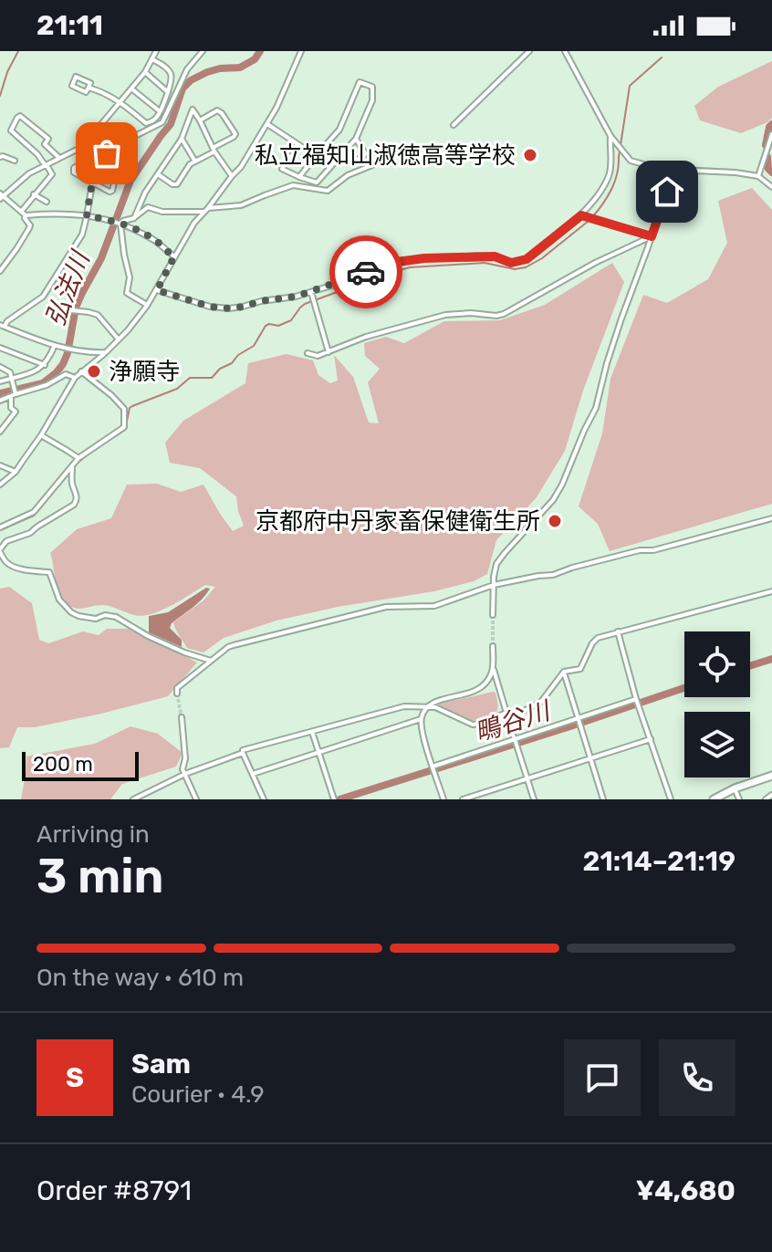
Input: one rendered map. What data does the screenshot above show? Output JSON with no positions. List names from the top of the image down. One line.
{"water":["弘法川","鴫谷川"],"places":["私立福知山淑徳高等学校","浄願寺","京都府中丹家畜保健衛生所"],"scale_bar":"200 m","page":{"status":"21:11","scale":"200 m","heading":["3 min","Arriving in","21:14–21:19"],"panel":["Sam","Courier · 4.9","Order #8791","¥4,680"],"bar":"On the way · 610 m","round":"S"}}
